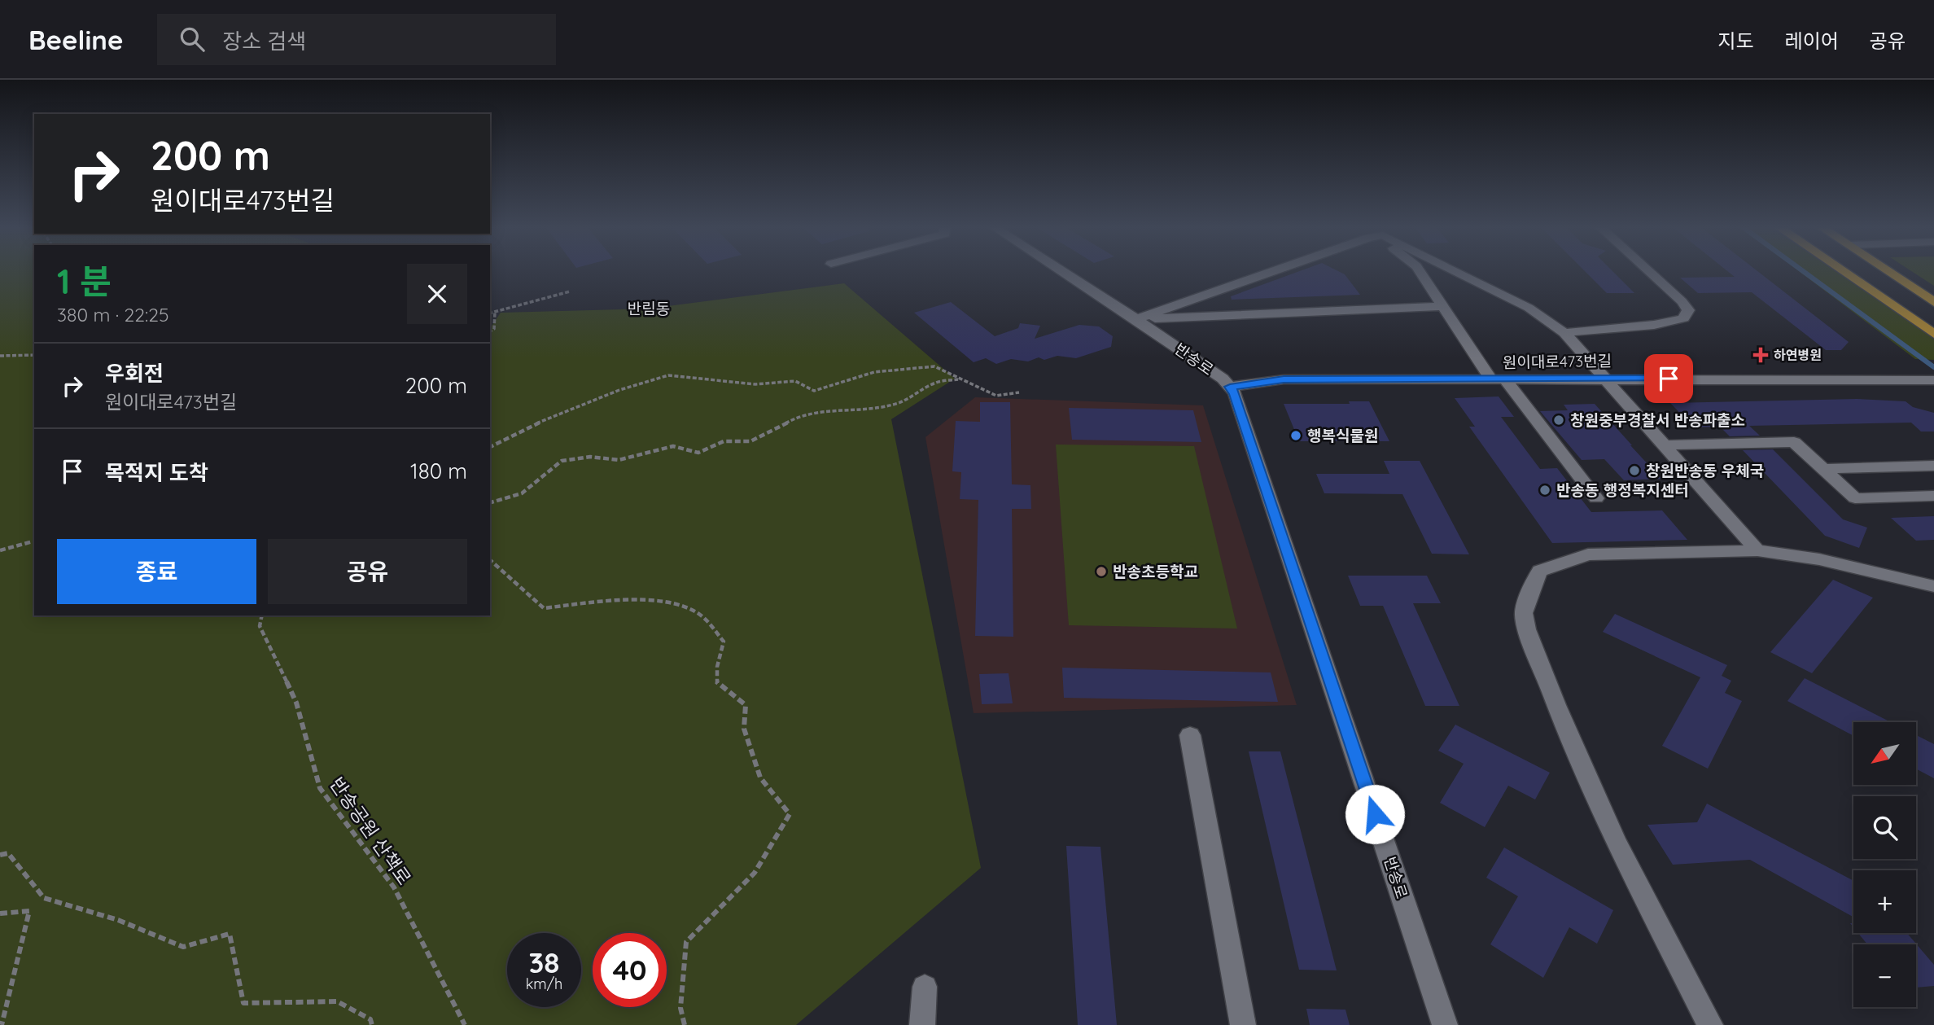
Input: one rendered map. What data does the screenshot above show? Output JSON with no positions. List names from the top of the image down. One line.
{"streets":{"street":["반송로","원이대로473번길"],"path":["반송공원 산책로"]},"crossings":[["반송로","원이대로473번길"]],"districts":["반림동"],"places":{"health":["하연병원"],"other":["창원중부경찰서 반송파출소","행복식물원","창원반송동 우체국","반송동 행정복지센터","반송초등학교"]},"north":"bottom left","page":{"header":"Beeline","search":"장소 검색","nav":["지도","레이어","공유"],"turn":["200 m","원이대로473번길"],"heading":["1 분","380 m · 22:25"],"list":[{"name":"우회전","note":"원이대로473번길","value":"200 m"},{"name":"목적지 도착","value":"180 m"}],"buttons":["종료","공유"],"map_buttons":["+","−"],"speed":"38 km/h","limit":"40"}}
